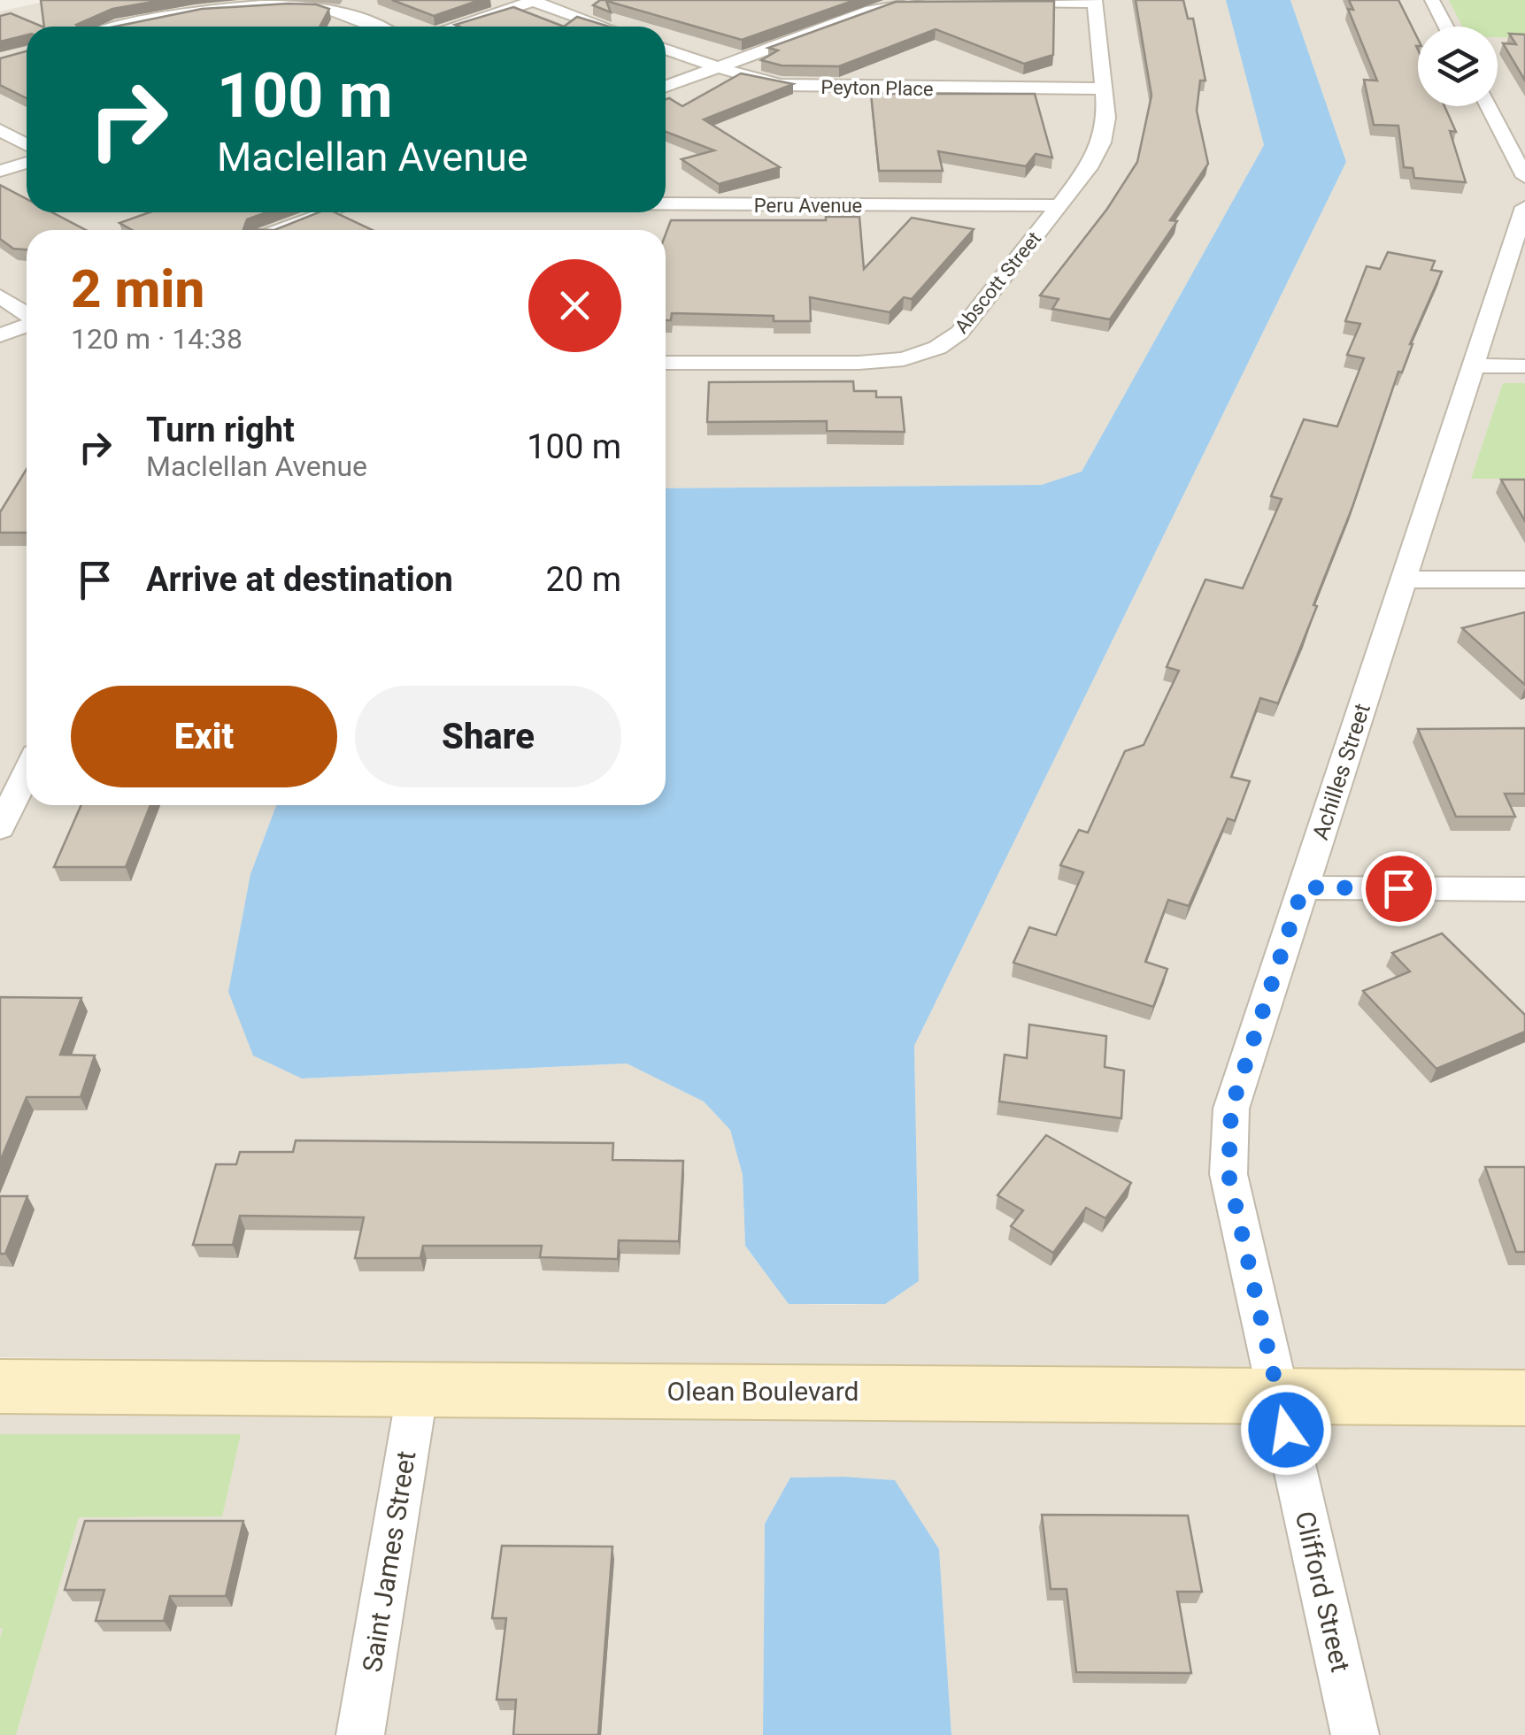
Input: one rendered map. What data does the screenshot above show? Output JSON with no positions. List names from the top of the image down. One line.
{"streets":{"street":["Peyton Place","Peru Avenue","Abscott Street","Achilles Street","Olean Boulevard","Saint James Street","Clifford Street"]},"crossings":[["Peyton Place","Abscott Street"],["Peru Avenue","Abscott Street"],["Achilles Street","Olean Boulevard"],["Achilles Street","Clifford Street"],["Olean Boulevard","Saint James Street"],["Olean Boulevard","Clifford Street"]],"page":{"turn":["100 m","Maclellan Avenue"],"heading":["2 min","120 m · 14:38"],"list":[{"name":"Turn right","note":"Maclellan Avenue","value":"100 m"},{"name":"Arrive at destination","value":"20 m"}],"buttons":["Exit","Share"]}}
